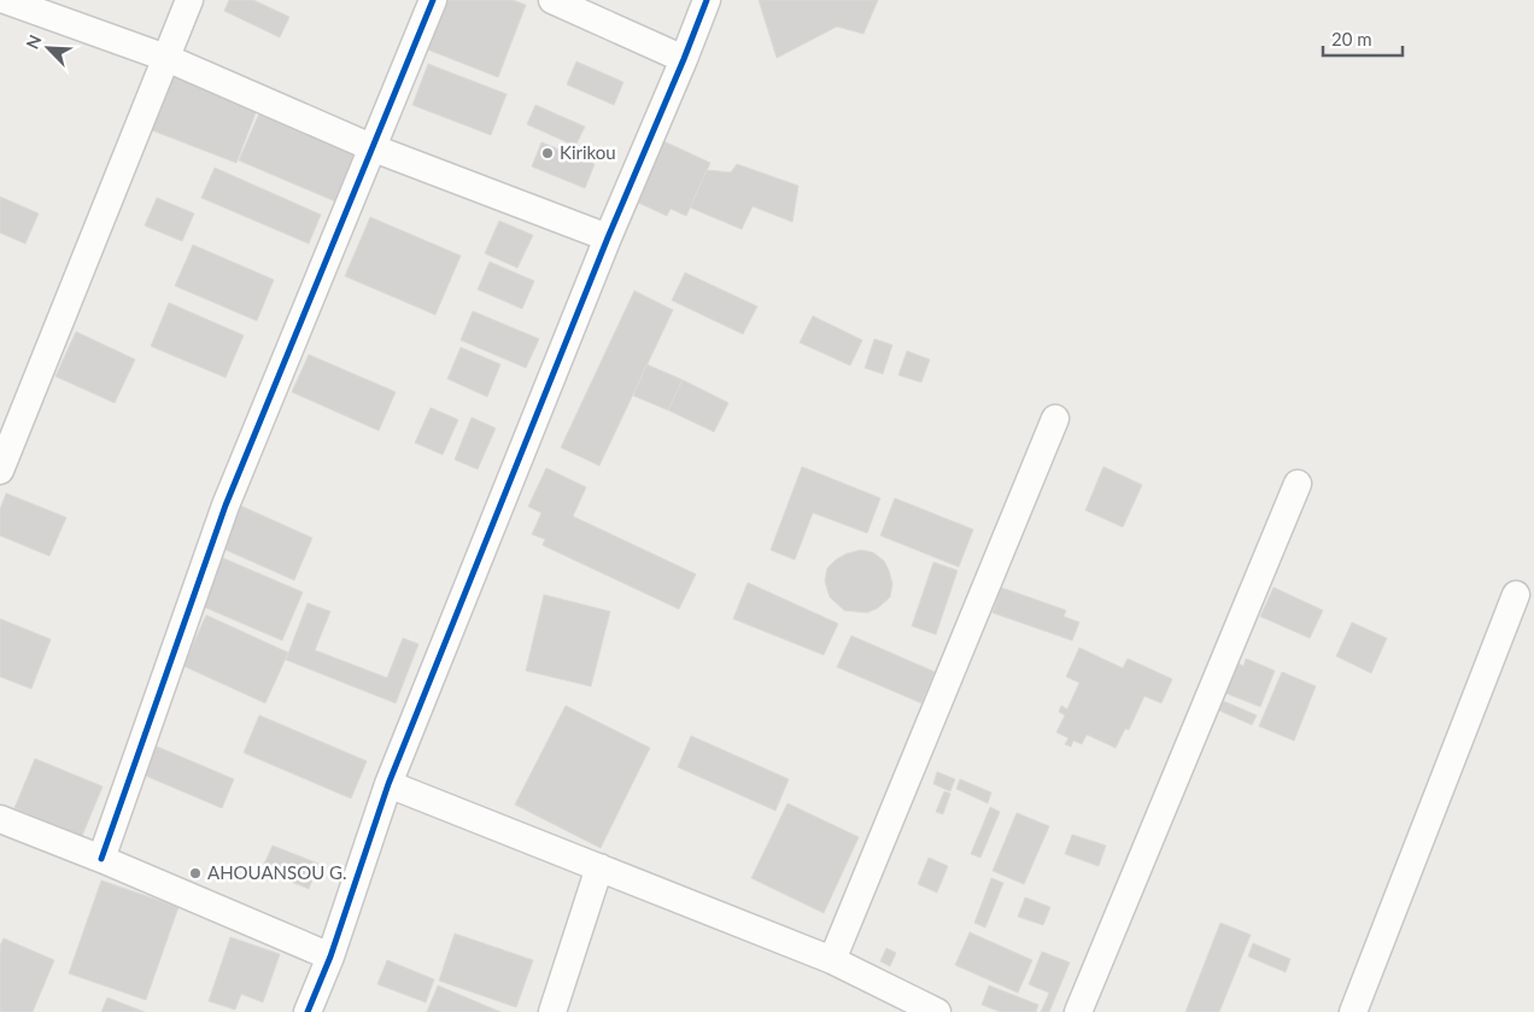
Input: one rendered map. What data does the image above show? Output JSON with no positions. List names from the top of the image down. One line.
{"places":["Kirikou","AHOUANSOU G."],"scale_bar":"20 m","north":"top left"}
